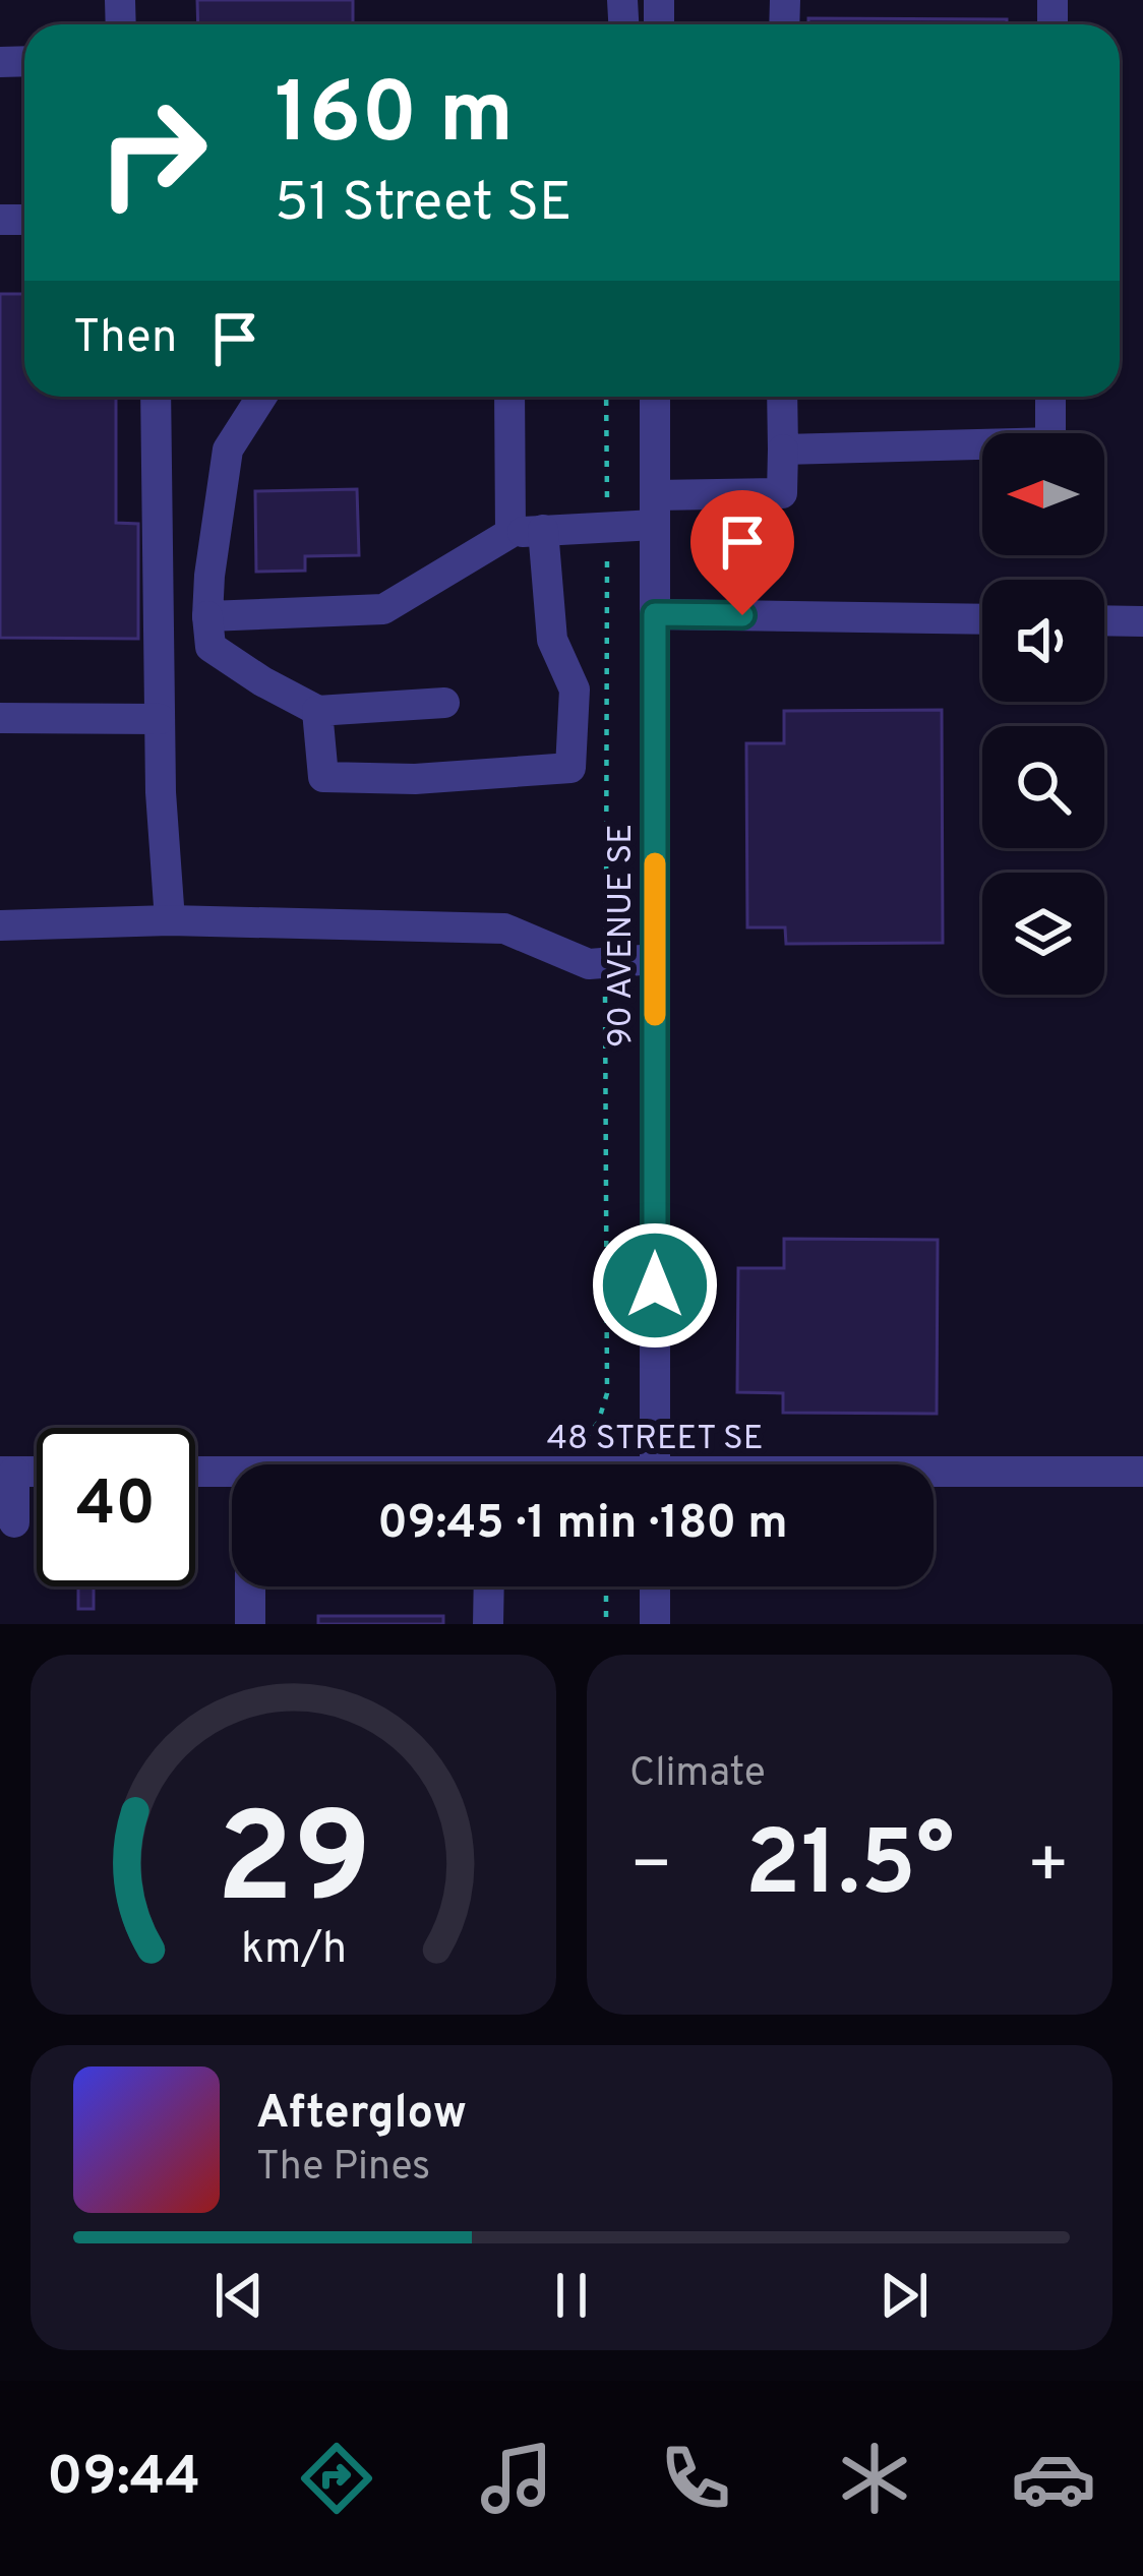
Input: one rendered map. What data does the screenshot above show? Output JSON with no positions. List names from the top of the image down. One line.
{"streets":{"street":["90 AVENUE SE","48 STREET SE"]},"north":"left","page":{"turn":["160 m","51 Street SE"],"then":"Then","limit":"40","trip":"09:45 · 1 min · 180 m","tile":"Climate","heat":["−","21.5°","+"],"song":["Afterglow","The Pines"],"tabs":"09:44","gauge":["29","km/h"]}}
